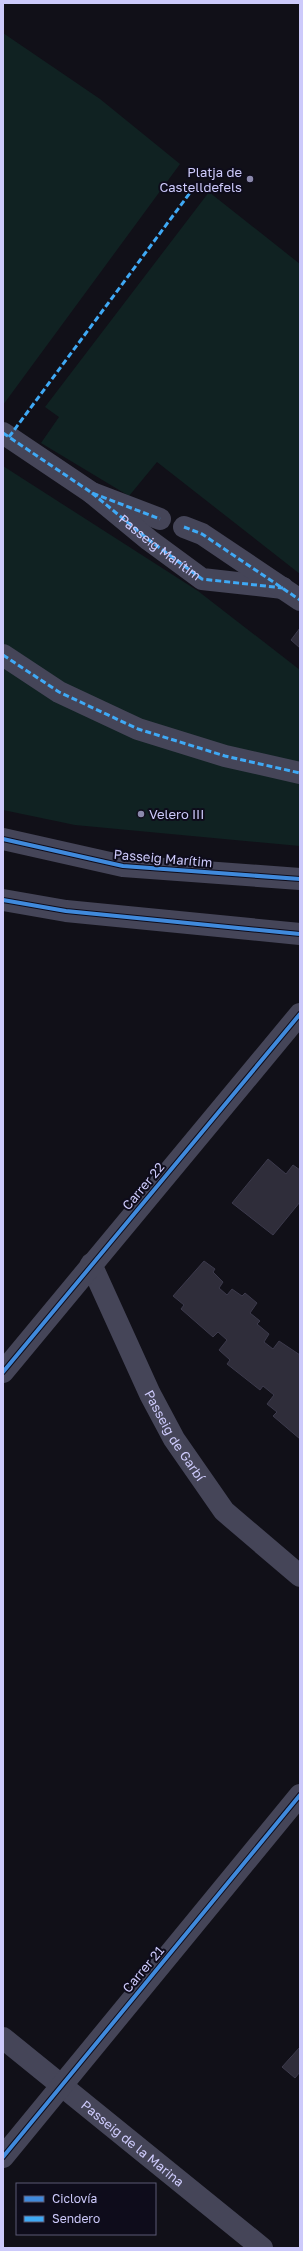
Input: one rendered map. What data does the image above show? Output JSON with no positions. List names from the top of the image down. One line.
{"streets":{"street":["Passeig Marítim","Carrer 22","Passeig de Garbí","Carrer 21","Passeig de la Marina"]},"crossings":[["Carrer 22","Passeig de Garbí"],["Carrer 21","Passeig de la Marina"]],"places":["Platja de Castelldefels","Velero III"],"legend":["Ciclovía","Sendero"]}
